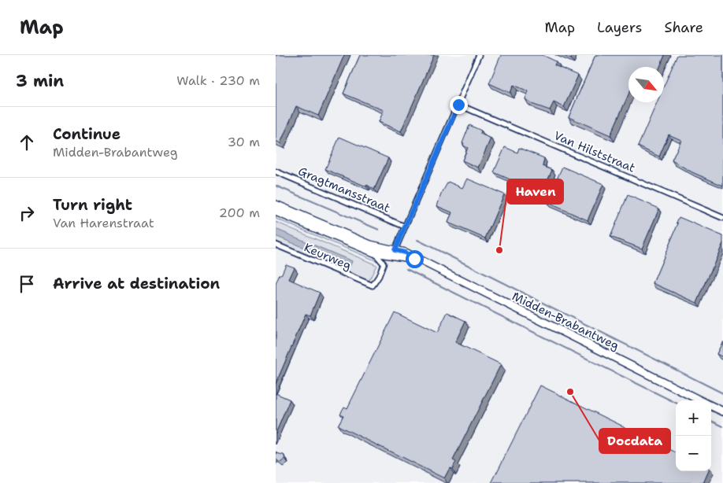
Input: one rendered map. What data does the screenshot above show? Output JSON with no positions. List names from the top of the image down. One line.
{"streets":{"street":["Van Hilststraat","Gragtmansstraat","Keurweg","Midden-Brabantweg"]},"crossings":[["Keurweg","Midden-Brabantweg"]],"places":["Haven","Docdata"],"north":"bottom right","page":{"header":"Map","nav":["Map","Layers","Share"],"heading":["3 min","Walk · 230 m"],"list":[["Continue","Midden-Brabantweg","30 m"],["Turn right","Van Harenstraat","200 m"],"Arrive at destination"],"map_buttons":["+","−"]}}
